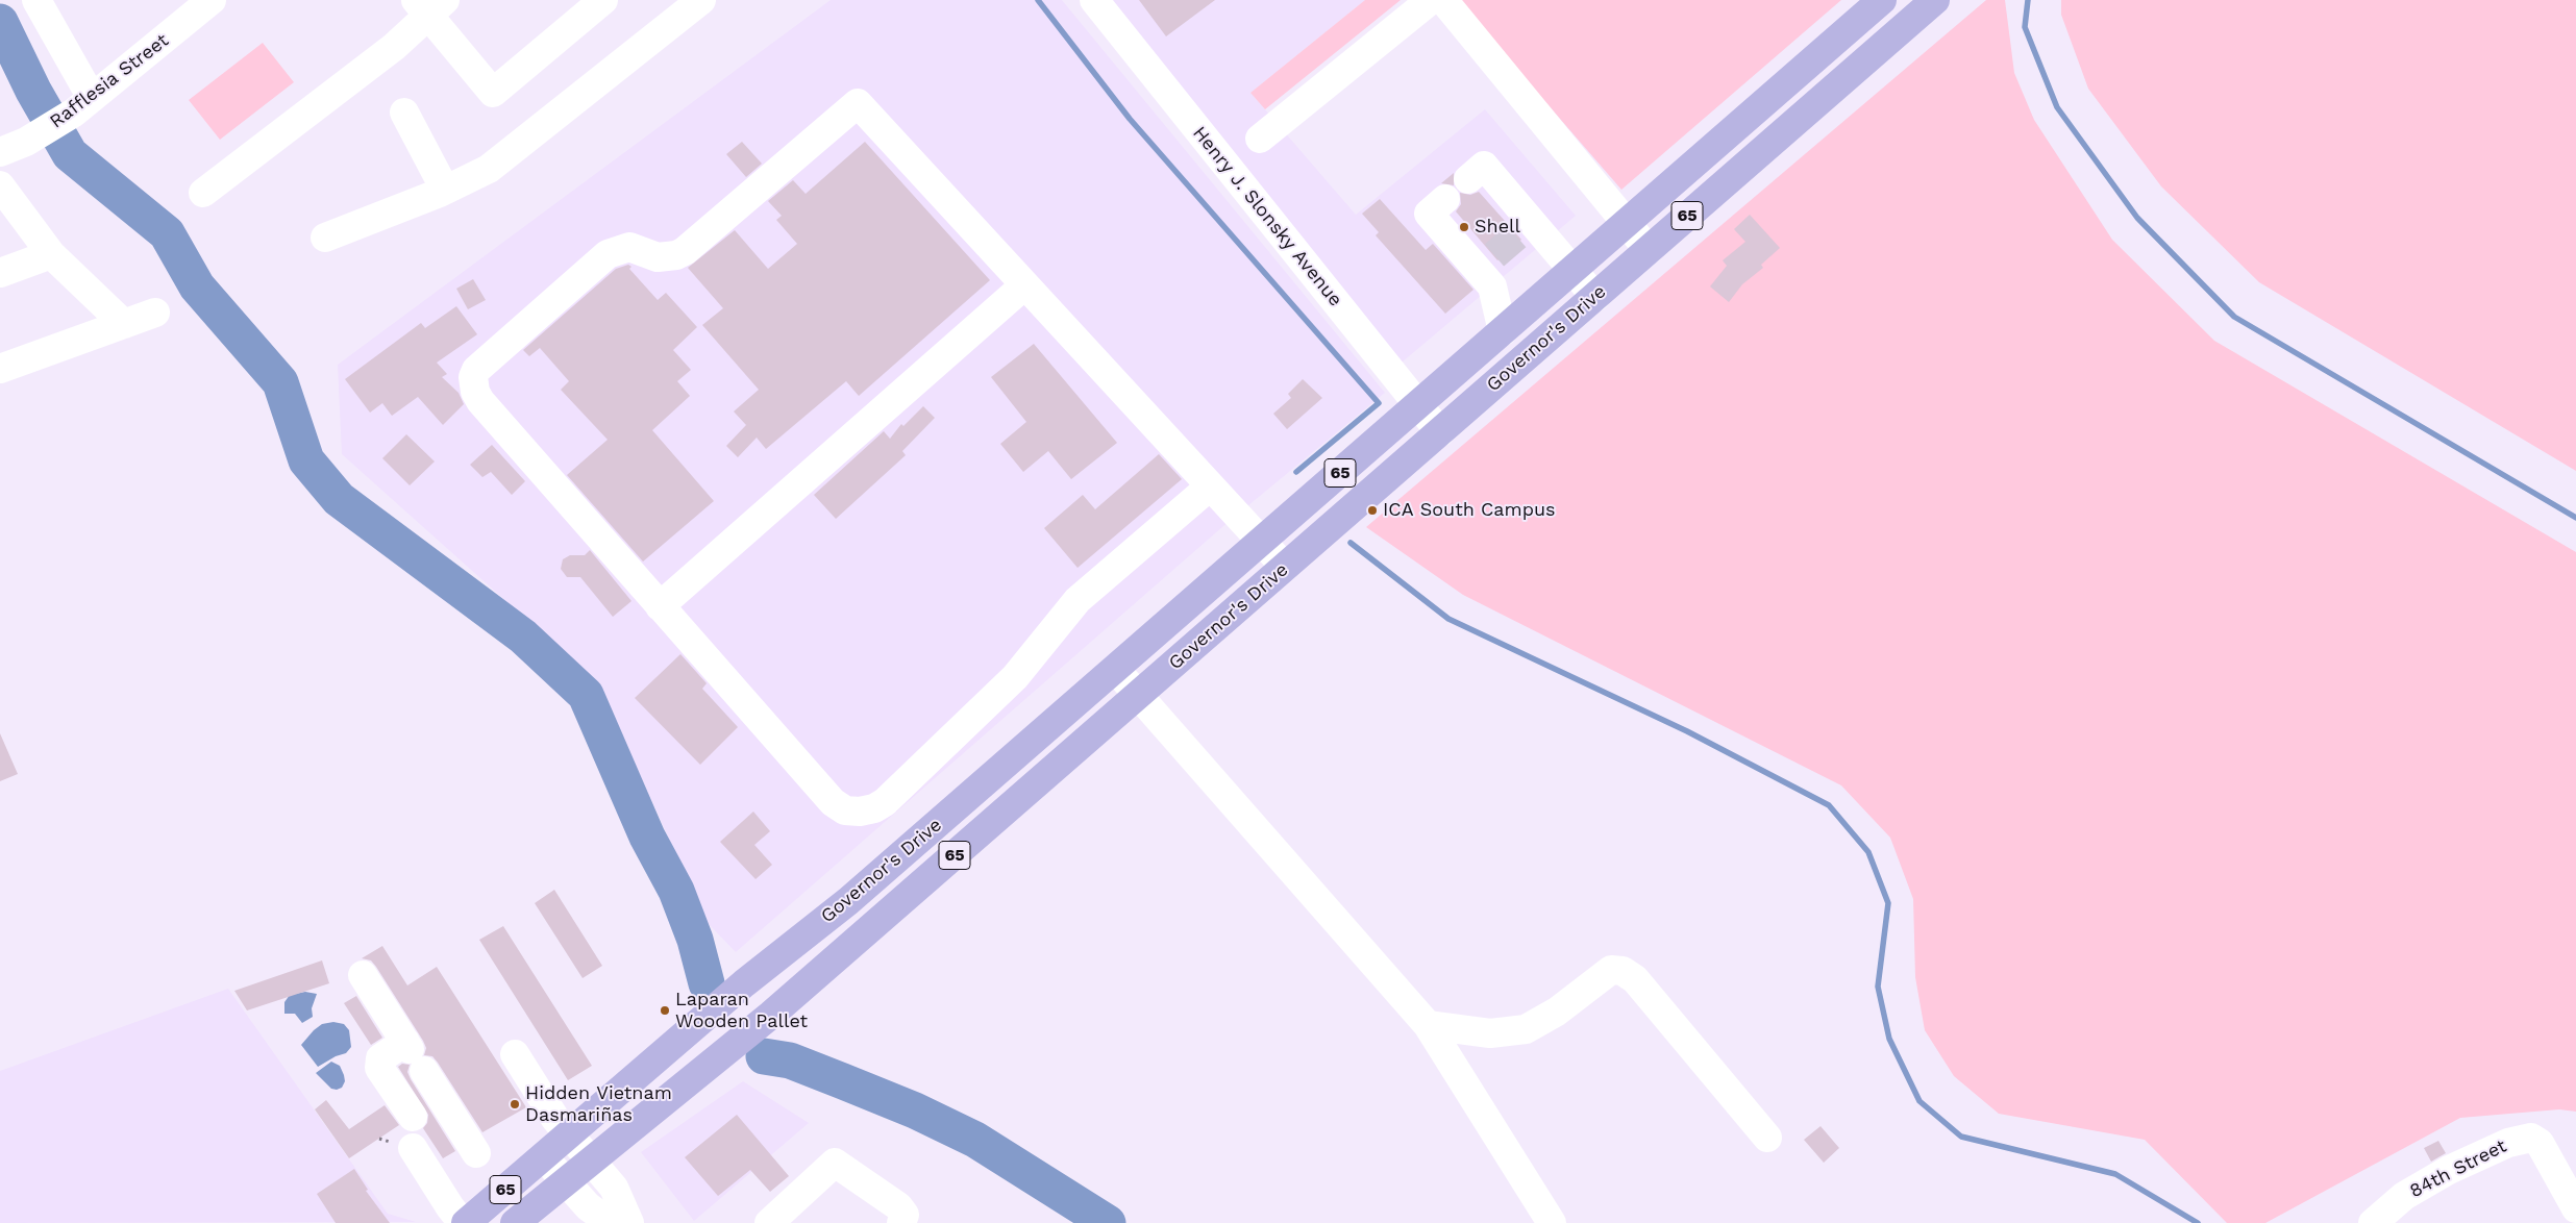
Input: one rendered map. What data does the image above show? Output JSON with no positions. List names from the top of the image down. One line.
{"streets":{"main road":["65","Governor's Drive"],"street":["Rafflesia Street","Henry J. Slonsky Avenue","84th Street"]},"crossings":[["Henry J. Slonsky Avenue","Governor's Drive"]],"places":["Shell","ICA South Campus","Laparan Wooden Pallet","Hidden Vietnam Dasmariñas"]}
